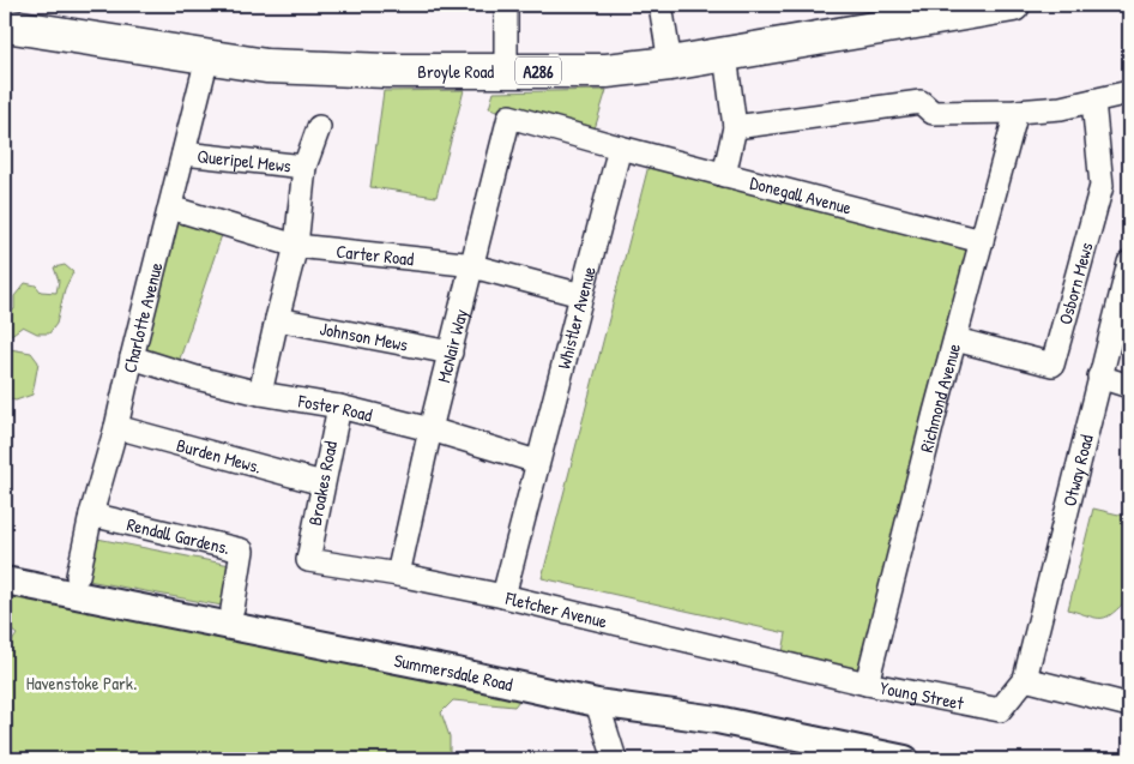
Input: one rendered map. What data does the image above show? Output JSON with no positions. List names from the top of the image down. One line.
{"streets":{"main road":["Broyle Road","A286"],"street":["Queripel Mews","Donegall Avenue","Carter Road","Osborn Mews","Charlotte Avenue","Whistler Avenue","Johnson Mews","McNair Way","Richmond Avenue","Foster Road","Burden Mews.","Otway Road","Broakes Road","Rendall Gardens.","Fletcher Avenue","Summersdale Road","Young Street"]},"crossings":[["Broyle Road","Charlotte Avenue"],["Queripel Mews","Carter Road"],["Queripel Mews","Charlotte Avenue"],["Donegall Avenue","Whistler Avenue"],["Donegall Avenue","McNair Way"],["Donegall Avenue","Richmond Avenue"],["Carter Road","Charlotte Avenue"],["Carter Road","Whistler Avenue"],["Carter Road","McNair Way"],["Osborn Mews","Richmond Avenue"],["Charlotte Avenue","Foster Road"],["Charlotte Avenue","Burden Mews."],["Charlotte Avenue","Rendall Gardens."],["Whistler Avenue","McNair Way"],["Whistler Avenue","Foster Road"],["Whistler Avenue","Fletcher Avenue"],["Johnson Mews","McNair Way"],["McNair Way","Foster Road"],["McNair Way","Fletcher Avenue"],["Richmond Avenue","Young Street"],["Foster Road","Broakes Road"],["Burden Mews.","Broakes Road"],["Otway Road","Young Street"],["Broakes Road","Fletcher Avenue"],["Fletcher Avenue","Young Street"]],"parks":["Havenstoke Park."]}
